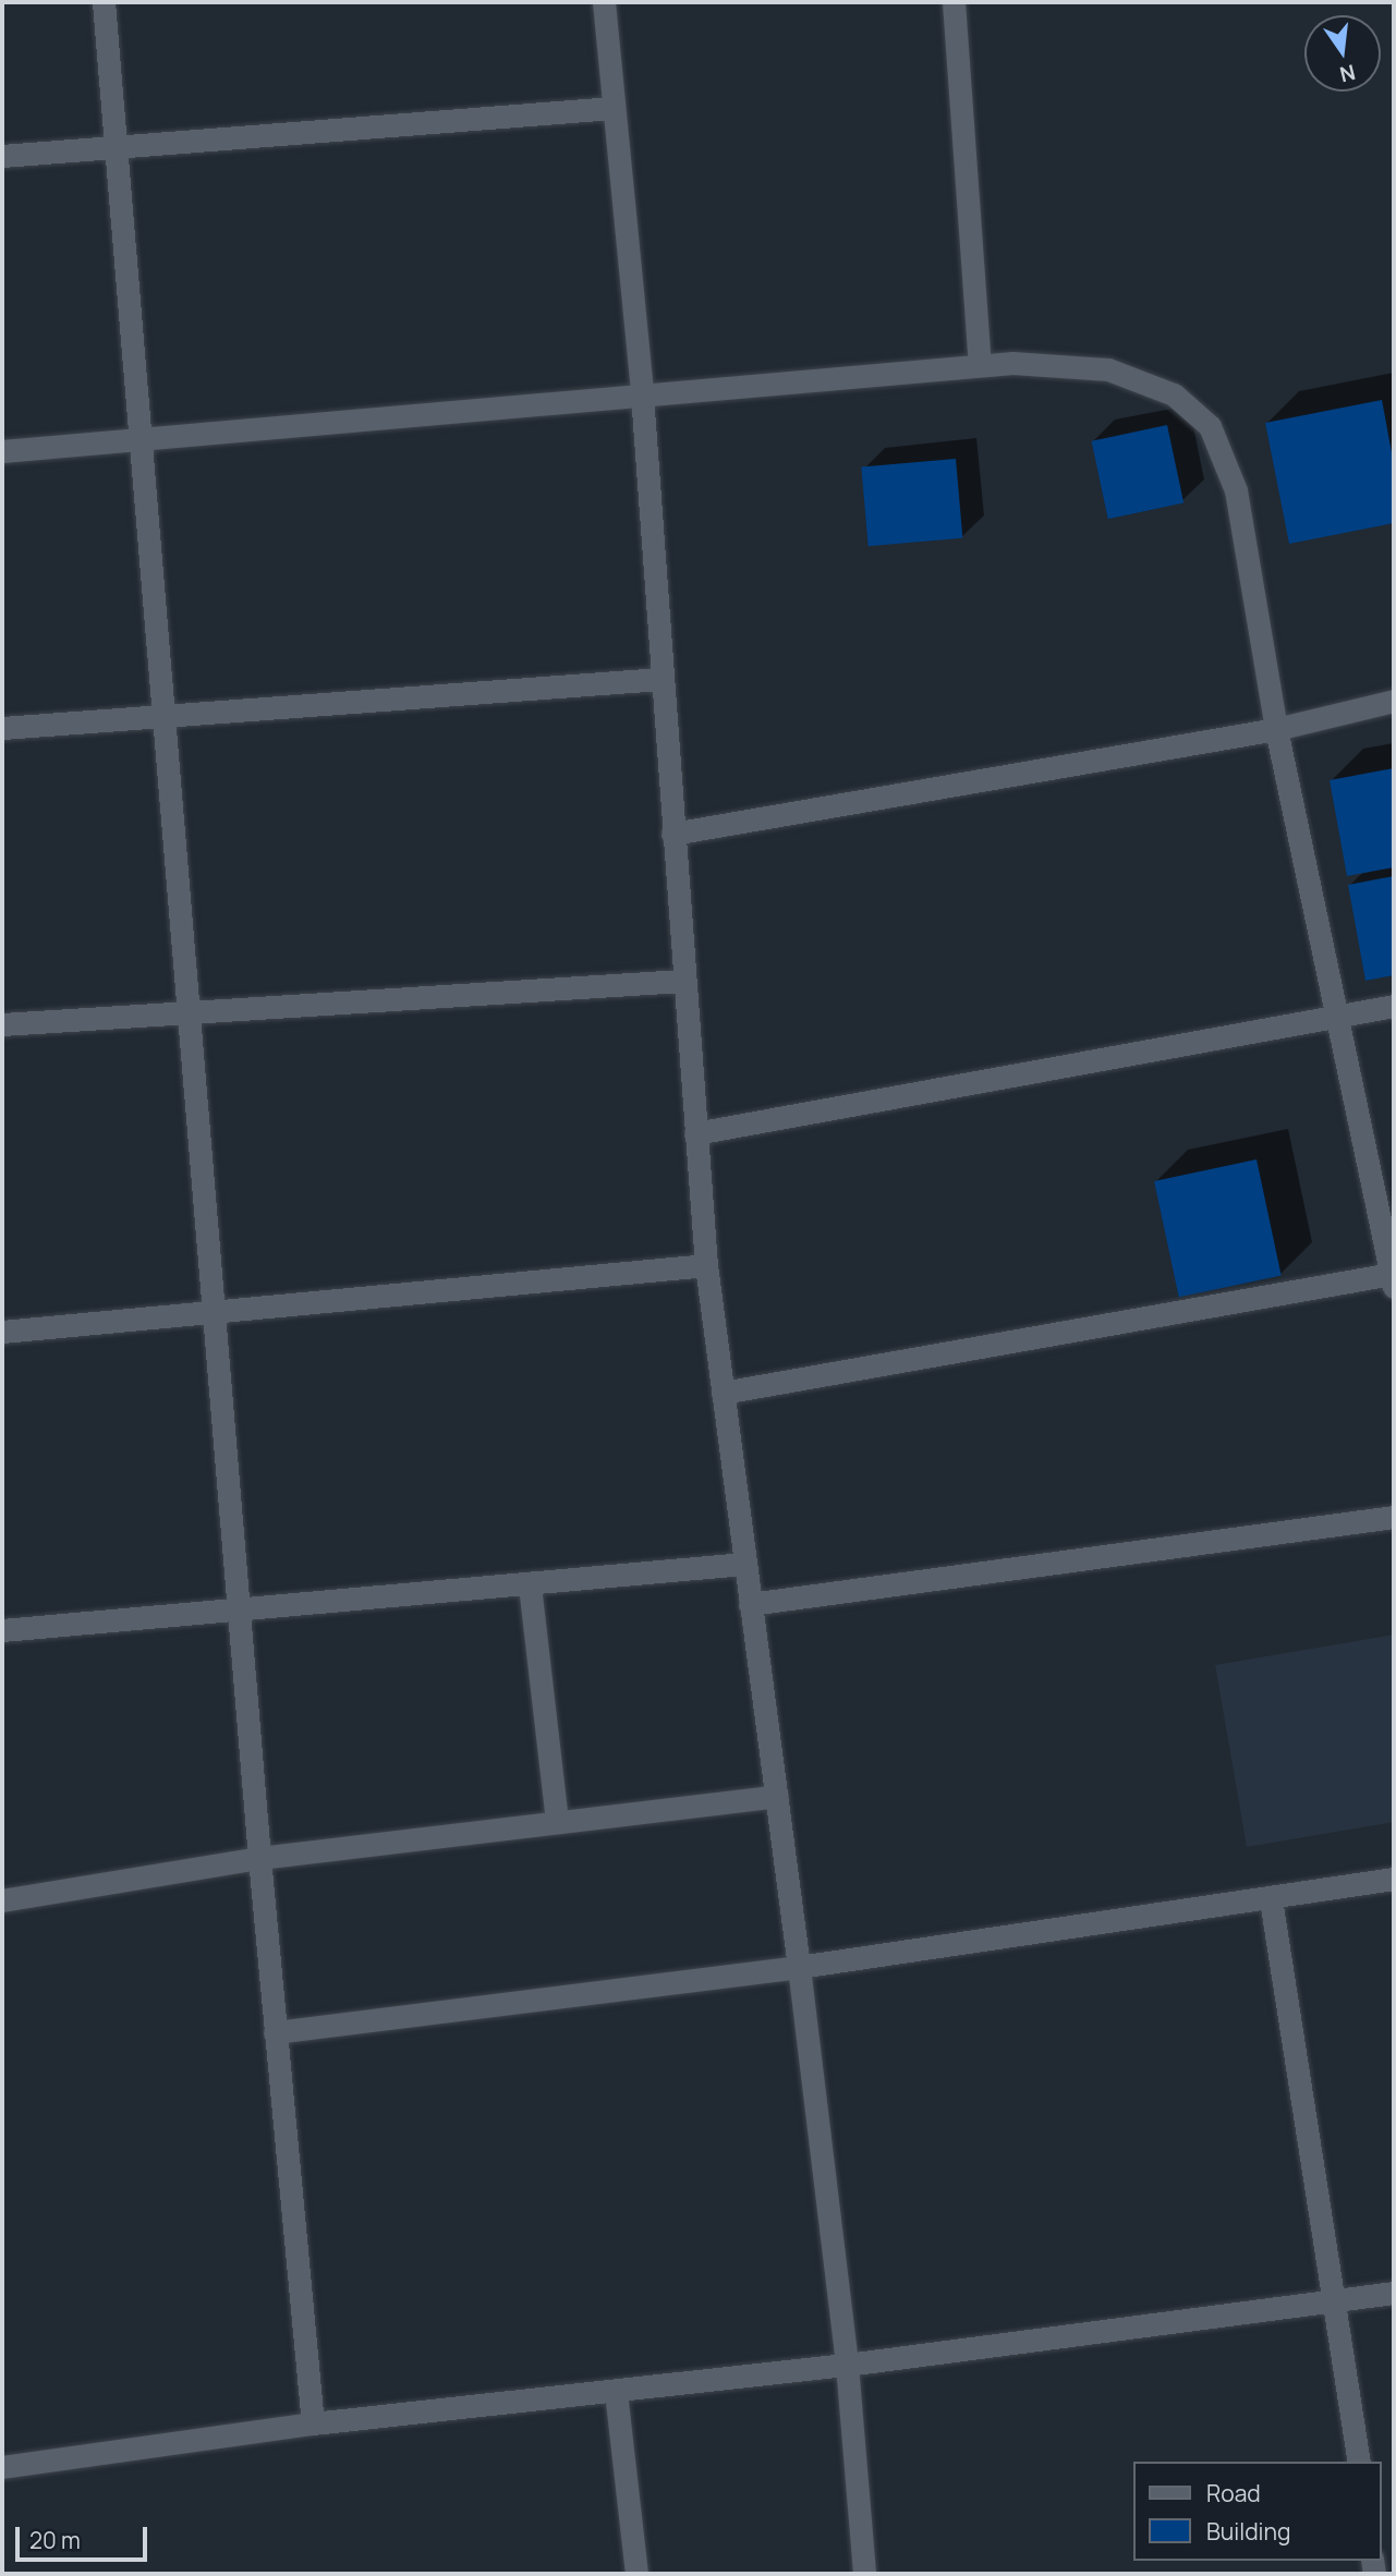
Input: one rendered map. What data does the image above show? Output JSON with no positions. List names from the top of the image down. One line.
{"legend":["Road","Building"],"scale_bar":"20 m","north":"bottom"}
